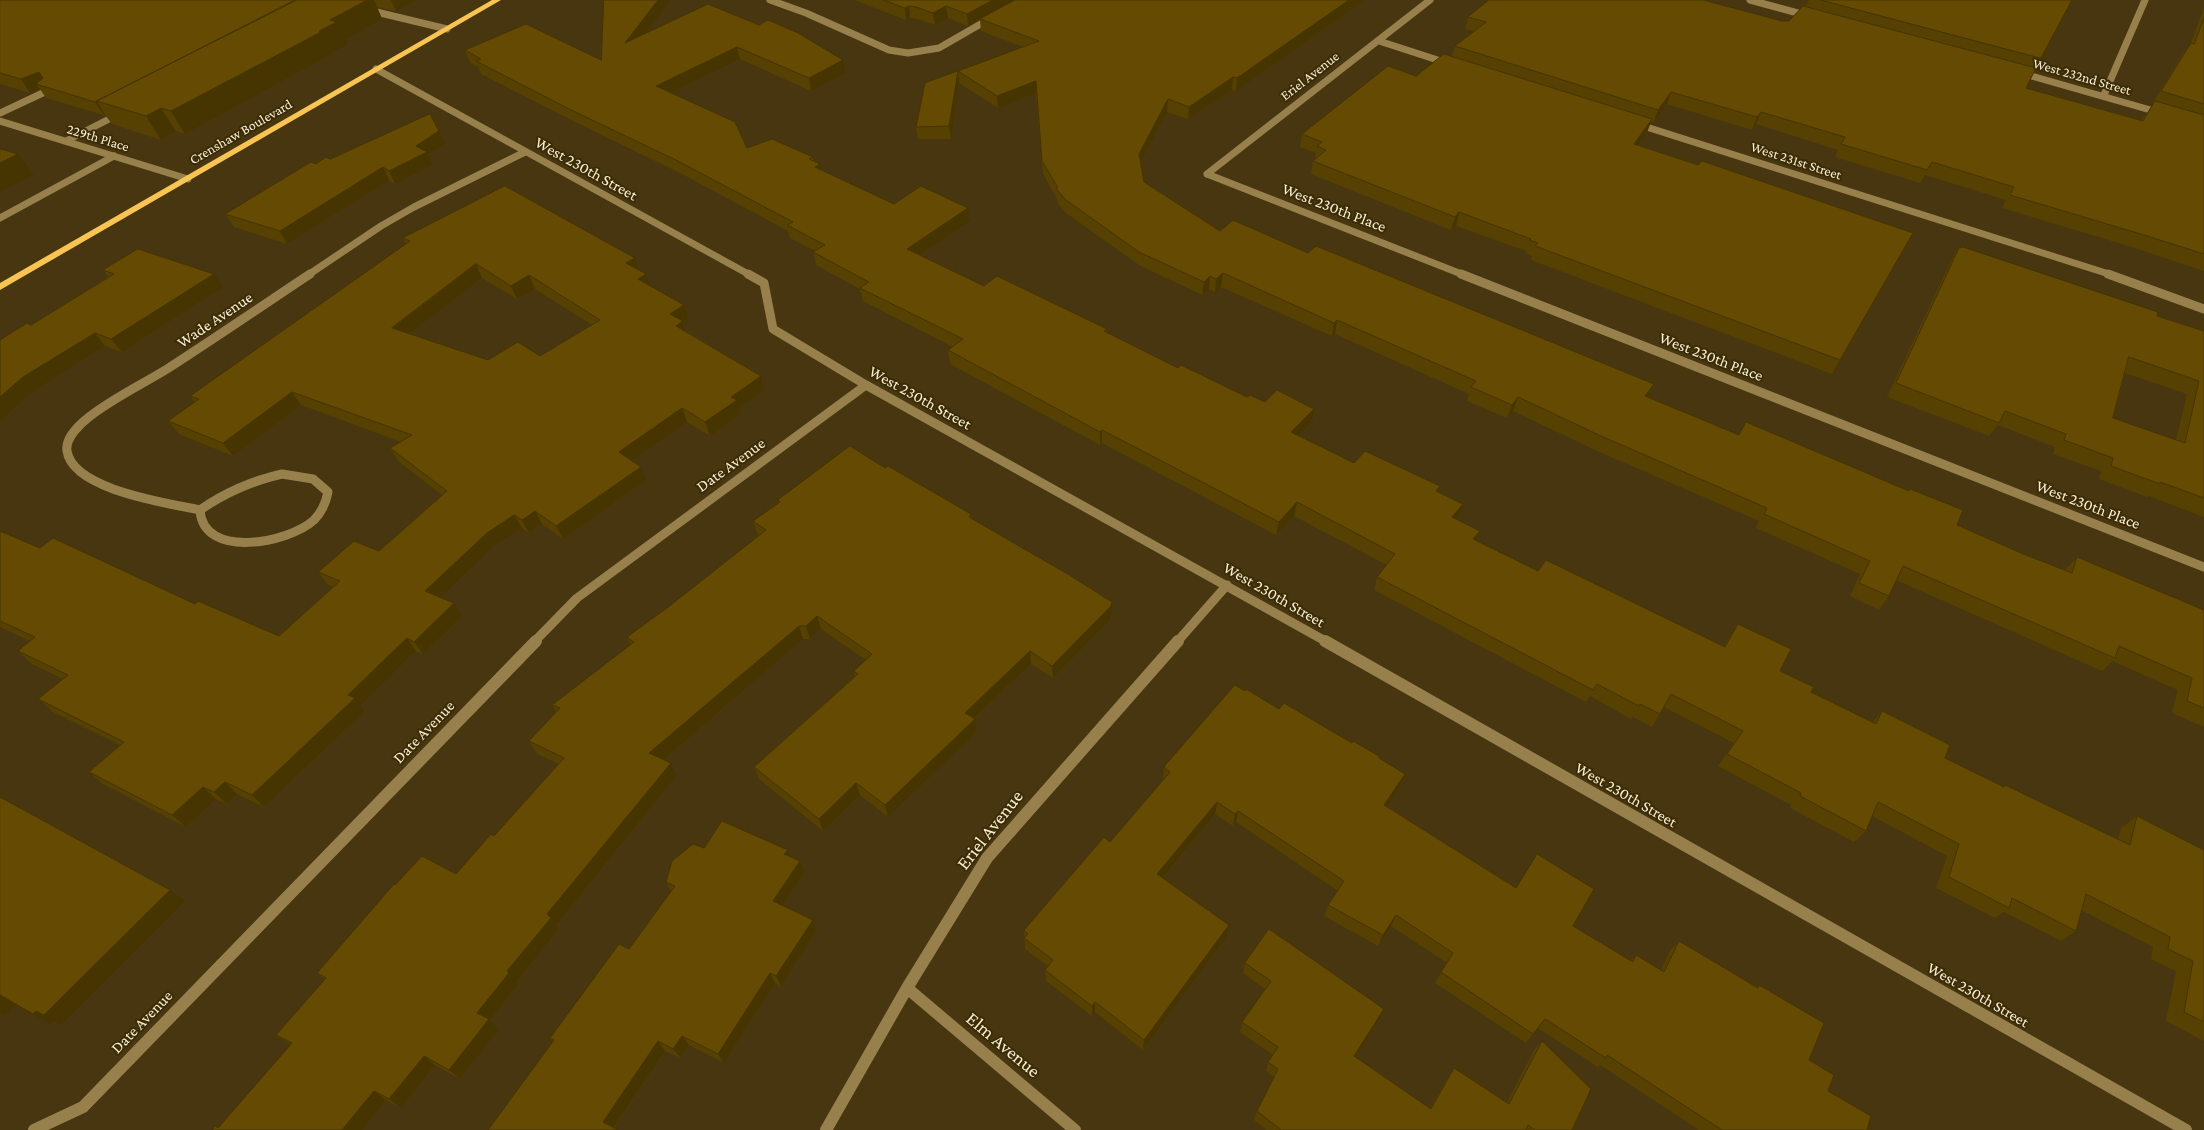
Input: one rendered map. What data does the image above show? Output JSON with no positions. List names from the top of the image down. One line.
{"streets":{"main road":["Crenshaw Boulevard"],"street":["Eriel Avenue","West 232nd Street","229th Place","West 231st Street","West 230th Street","West 230th Place","Wade Avenue","Date Avenue","Elm Avenue"]},"crossings":[["Eriel Avenue","West 230th Street"],["Eriel Avenue","West 230th Place"],["Eriel Avenue","Elm Avenue"],["Crenshaw Boulevard","229th Place"],["Crenshaw Boulevard","West 230th Street"],["West 230th Street","Wade Avenue"],["West 230th Street","Date Avenue"]]}
